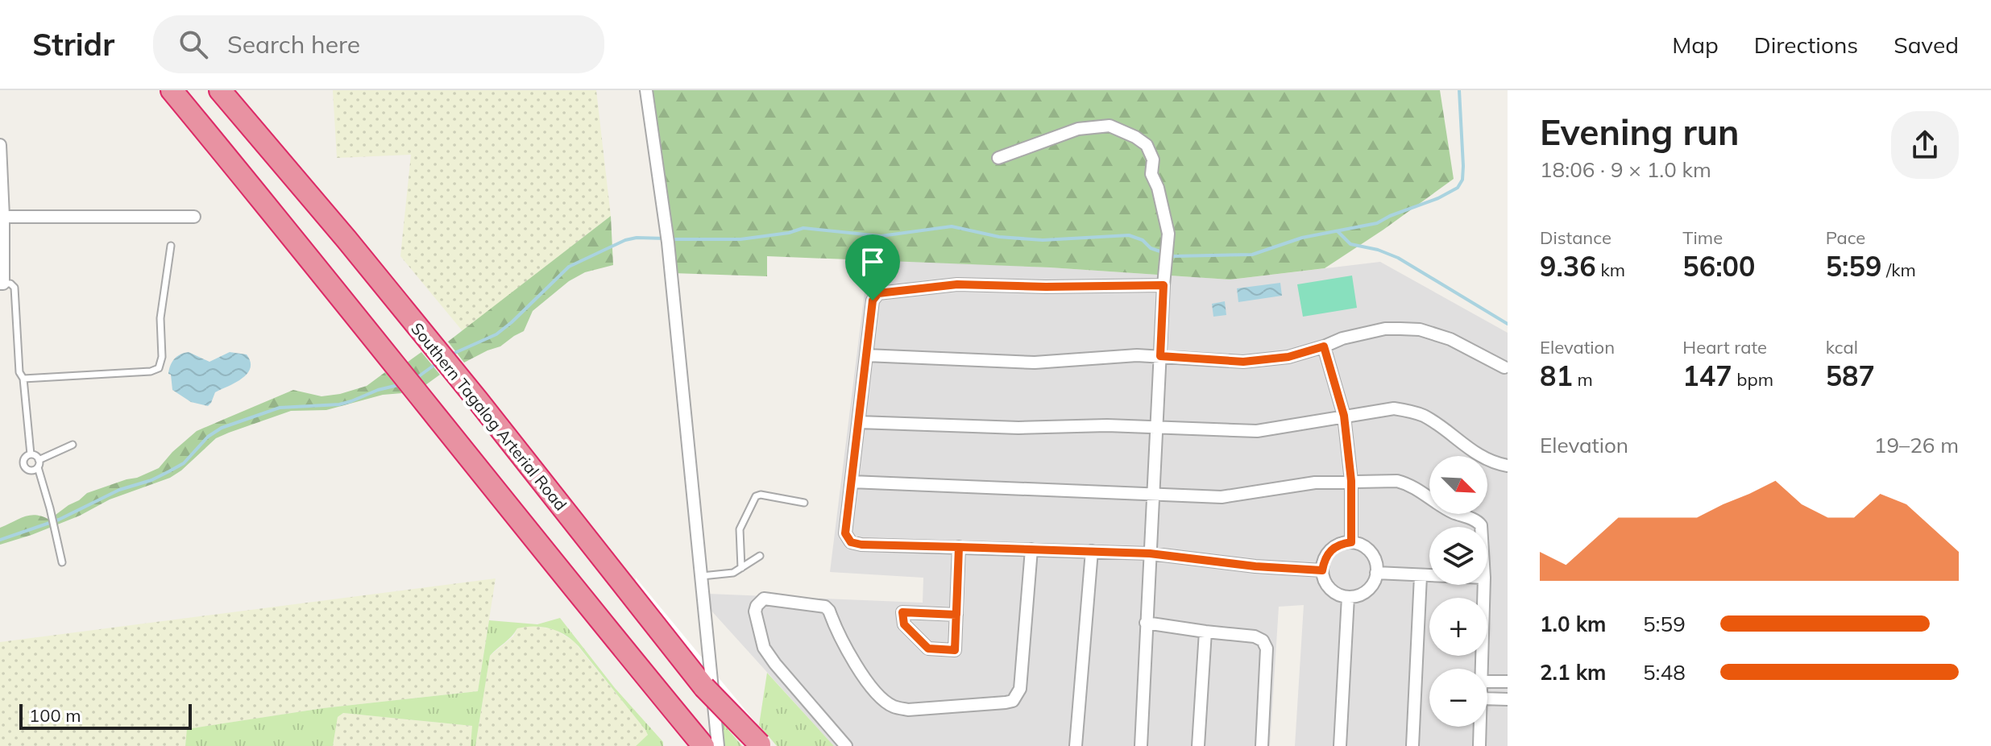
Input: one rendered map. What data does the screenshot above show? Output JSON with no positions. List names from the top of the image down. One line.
{"streets":{"highway":["Southern Tagalog Arterial Road"]},"scale_bar":"100 m","north":"bottom right","page":{"header":"Stridr","search":"Search here","nav":["Map","Directions","Saved"],"heading":["Evening run","18:06 · 9 × 1.0 km"],"stats":[["Distance","9.36 km"],["Time","56:00"],["Pace","5:59 /km"],["Elevation","81 m"],["Heart rate","147 bpm"],["kcal","587"]],"chart":["Elevation","19–26 m"],"map_buttons":["+","−"],"list":[{"name":"1.0 km","note":"5:59"},{"name":"2.1 km","note":"5:48"}],"scale":"100 m"}}
